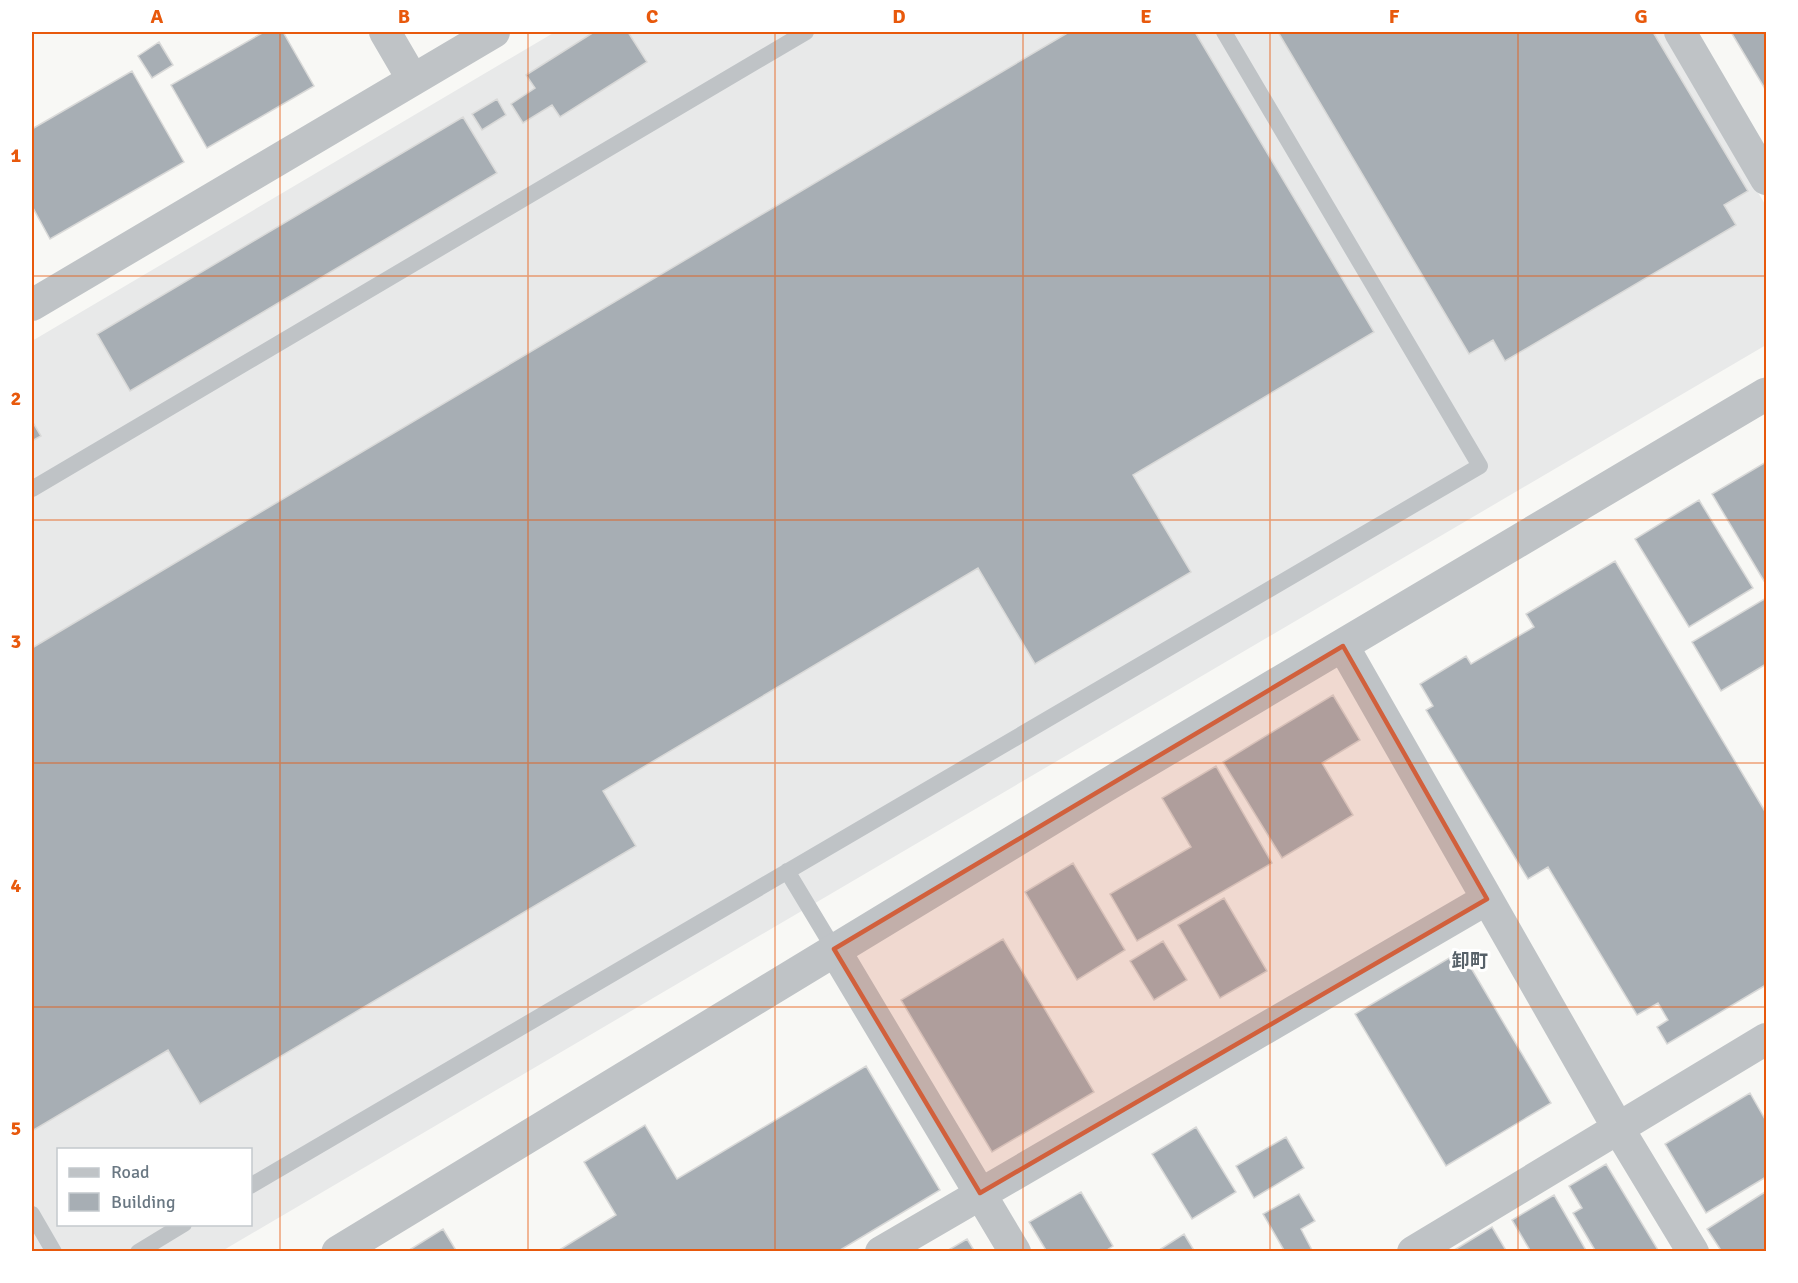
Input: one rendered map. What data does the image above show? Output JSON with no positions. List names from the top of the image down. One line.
{"districts":["卸町"],"legend":["Road","Building"],"grid":{"columns":["A","B","C","D","E","F","G"],"rows":["1","2","3","4","5"]}}
